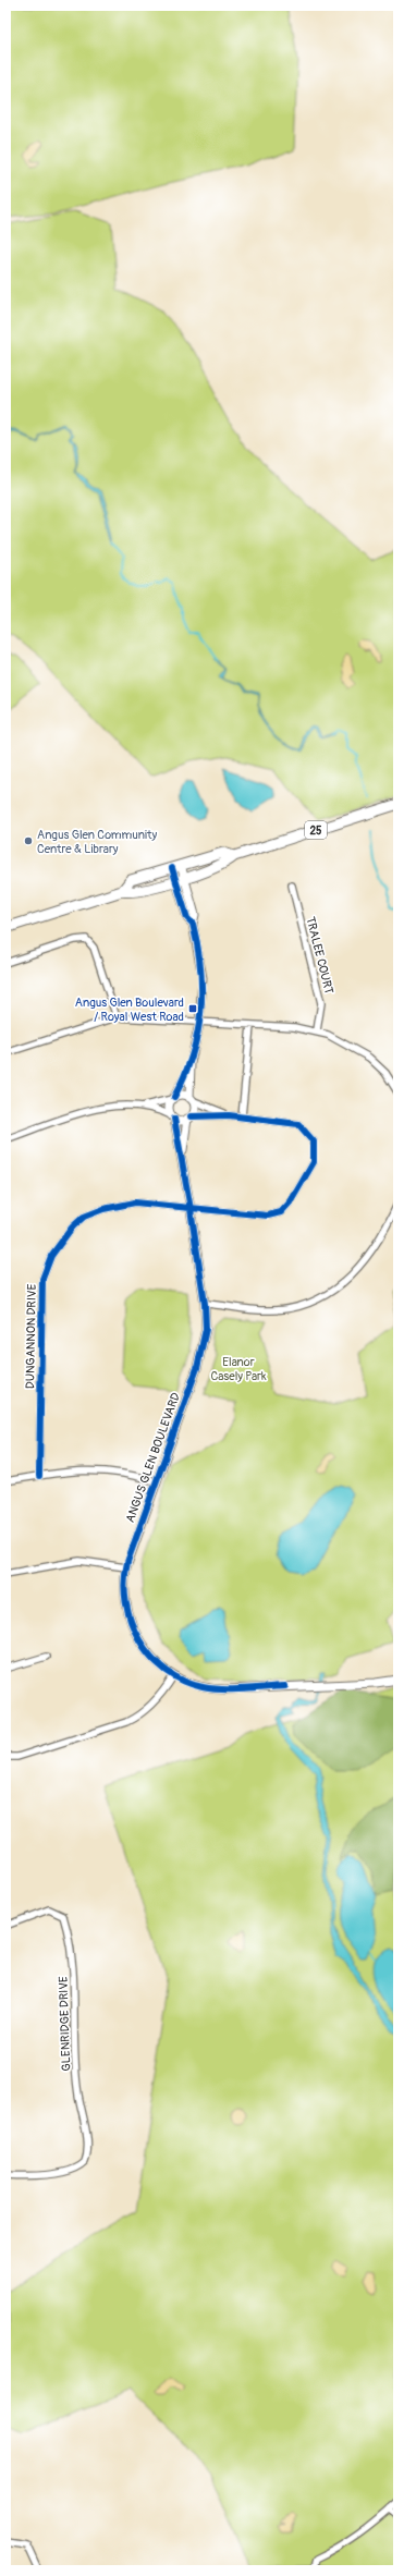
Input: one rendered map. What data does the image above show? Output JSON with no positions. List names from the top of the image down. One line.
{"streets":{"main road":["25"],"street":["TRALEE COURT","DUNGANNON DRIVE","ANGUS GLEN BOULEVARD","GLENRIDGE DRIVE"]},"crossings":[["DUNGANNON DRIVE","ANGUS GLEN BOULEVARD"]],"parks":["Elanor Casely Park"],"places":{"other":["Angus Glen Community Centre & Library"],"transit":["Angus Glen Boulevard / Royal West Road"]}}
